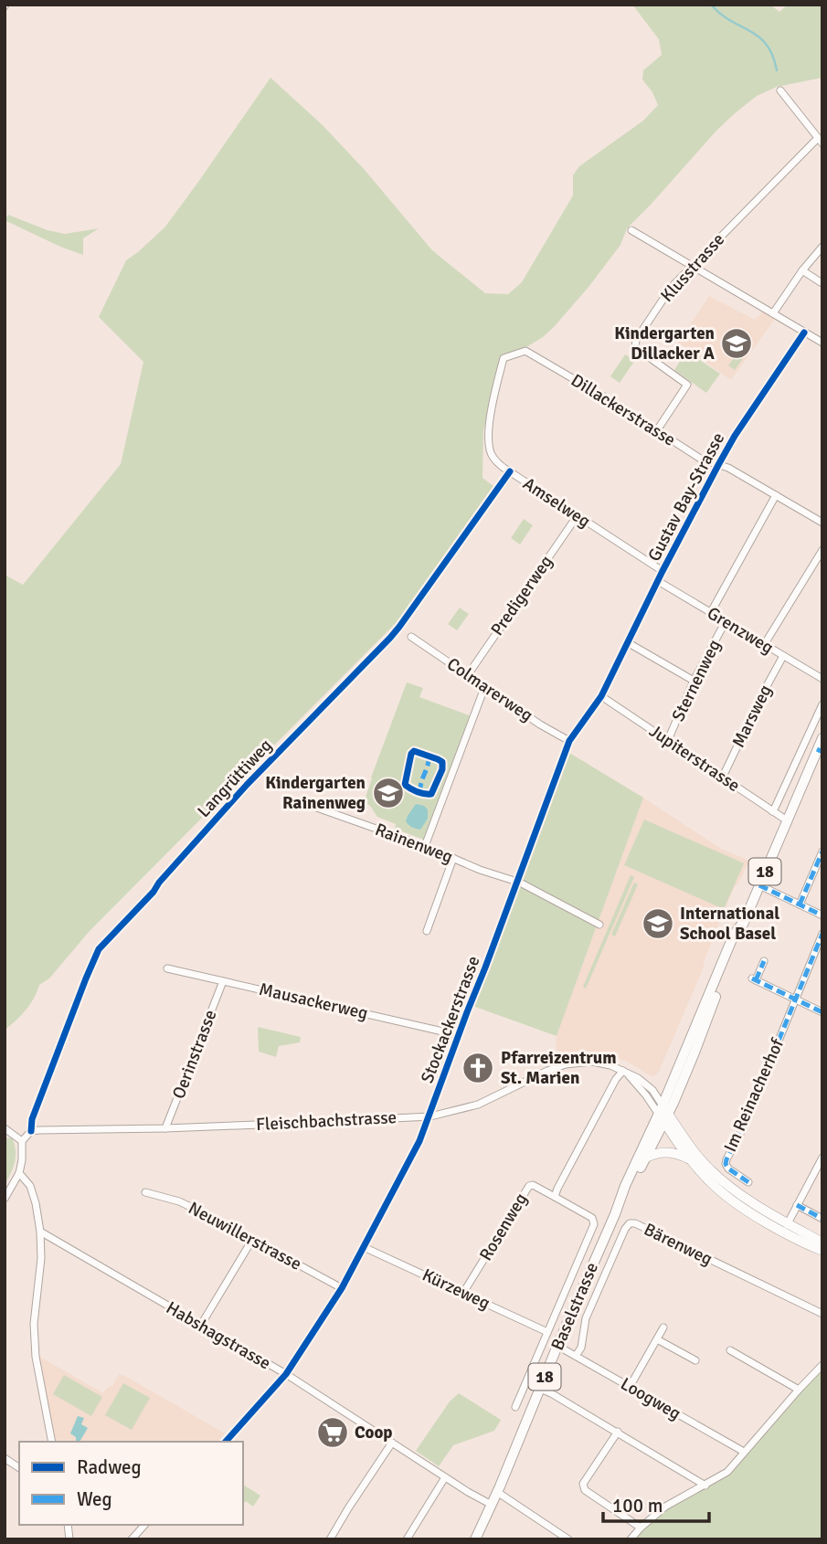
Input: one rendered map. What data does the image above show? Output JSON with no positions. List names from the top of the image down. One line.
{"streets":{"main road":["18","Baselstrasse"],"street":["Klusstrasse","Dillackerstrasse","Gustav Bay-Strasse","Amselweg","Predigerweg","Grenzweg","Sternenweg","Colmarerweg","Marsweg","Jupiterstrasse","Langrüttiweg","Rainenweg","Mausackerweg","Stockackerstrasse","Oerinstrasse","Im Reinacherhof","Fleischbachstrasse","Rosenweg","Neuwillerstrasse","Bärenweg","Kürzeweg","Habshagstrasse","Loogweg"]},"crossings":[["Klusstrasse","Dillackerstrasse"],["Dillackerstrasse","Gustav Bay-Strasse"],["Dillackerstrasse","Amselweg"],["Gustav Bay-Strasse","Amselweg"],["Gustav Bay-Strasse","Grenzweg"],["Gustav Bay-Strasse","Stockackerstrasse"],["Amselweg","Predigerweg"],["Amselweg","Langrüttiweg"],["Predigerweg","Colmarerweg"],["Grenzweg","Sternenweg"],["Grenzweg","Marsweg"],["Grenzweg","Stockackerstrasse"],["Sternenweg","Jupiterstrasse"],["Colmarerweg","Stockackerstrasse"],["Marsweg","Jupiterstrasse"],["Jupiterstrasse","Stockackerstrasse"],["Jupiterstrasse","Baselstrasse"],["Langrüttiweg","Fleischbachstrasse"],["Rainenweg","Stockackerstrasse"],["Mausackerweg","Stockackerstrasse"],["Mausackerweg","Oerinstrasse"],["Stockackerstrasse","Fleischbachstrasse"],["Stockackerstrasse","Neuwillerstrasse"],["Stockackerstrasse","Kürzeweg"],["Stockackerstrasse","Habshagstrasse"],["Oerinstrasse","Fleischbachstrasse"],["Fleischbachstrasse","Rosenweg"],["Fleischbachstrasse","Baselstrasse"],["Rosenweg","Kürzeweg"],["Bärenweg","Loogweg"],["Baselstrasse","Habshagstrasse"],["Baselstrasse","Loogweg"]],"places":{"school or university":["Kindergarten Dillacker A","Kindergarten Rainenweg","International School Basel"],"church":["Pfarreizentrum St. Marien"],"supermarket":["Coop"]},"legend":["Radweg","Weg"],"scale_bar":"100 m"}
